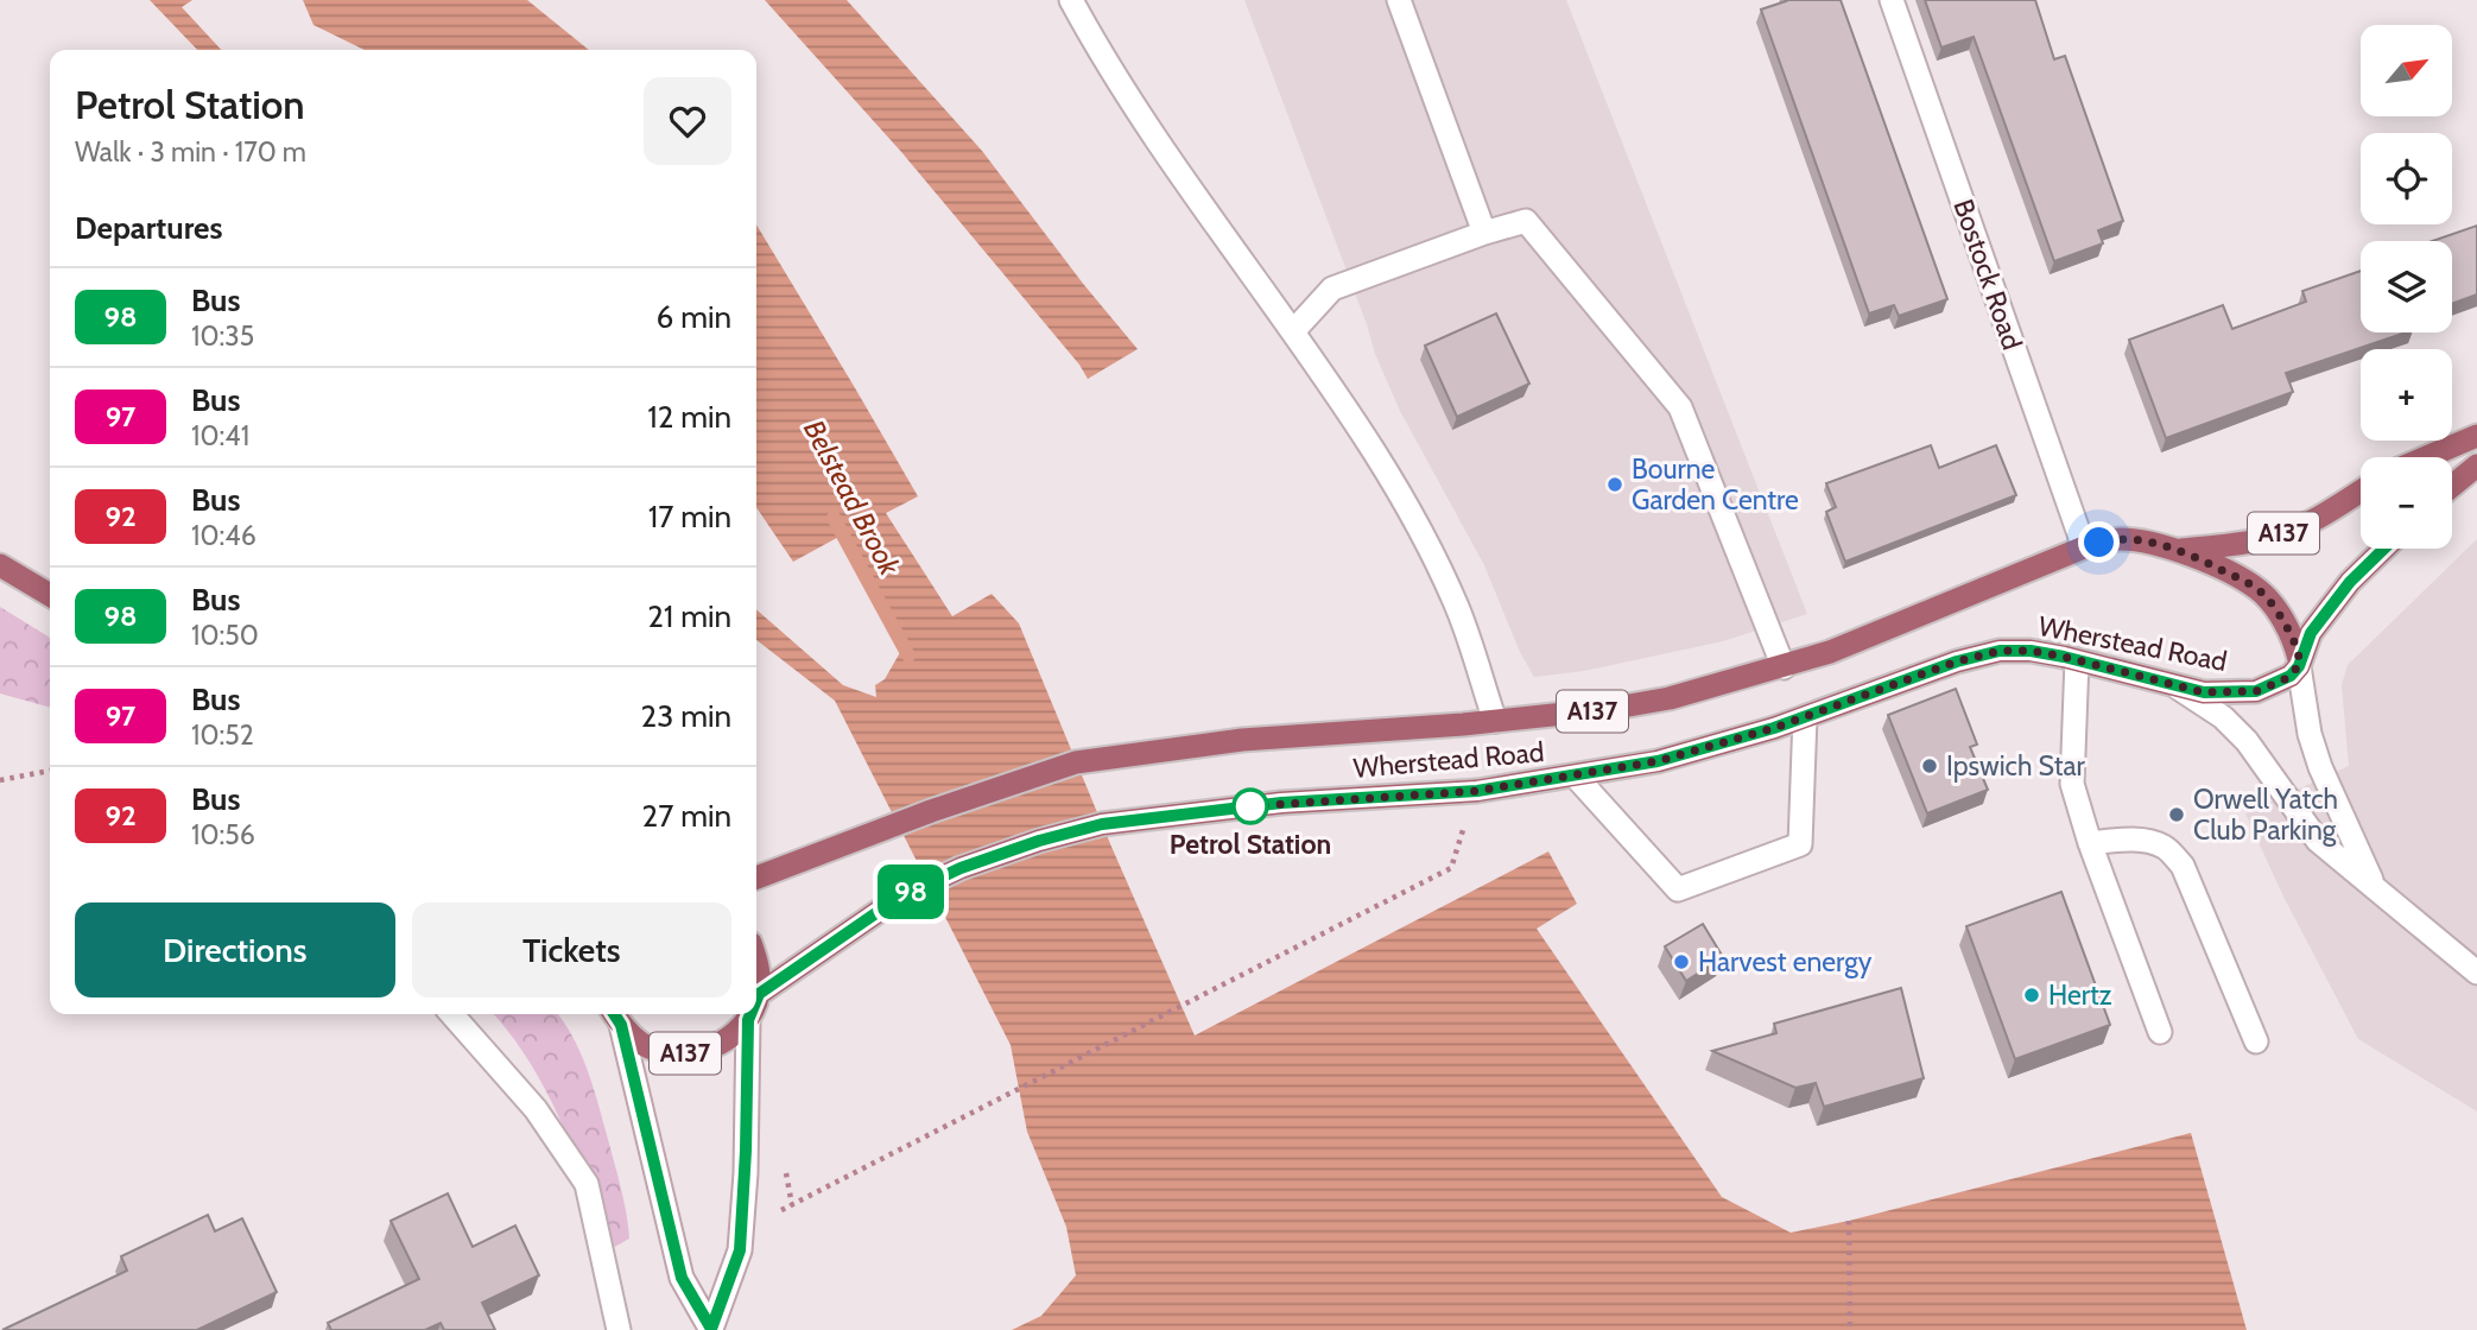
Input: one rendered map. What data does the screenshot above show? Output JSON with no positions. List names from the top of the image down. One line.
{"streets":{"main road":["A137","Wherstead Road"],"street":["Bostock Road"]},"crossings":[["Bostock Road","Wherstead Road"],["A137","Wherstead Road"]],"water":["Belstead Brook"],"places":["Bourne Garden Centre","Ipswich Star","Petrol Station","Orwell Yatch Club Parking","Harvest energy","Hertz"],"lines":["bus line 98"],"north":"top right","page":{"on_map":"98","map_buttons":["+","−"],"heading":[["Petrol Station","Walk · 3 min · 170 m"],"Departures"],"list":[{"mark":"98","name":"Bus","note":"10:35","value":"6 min"},{"mark":"97","name":"Bus","note":"10:41","value":"12 min"},{"mark":"92","name":"Bus","note":"10:46","value":"17 min"},{"mark":"98","name":"Bus","note":"10:50","value":"21 min"},{"mark":"97","name":"Bus","note":"10:52","value":"23 min"},{"mark":"92","name":"Bus","note":"10:56","value":"27 min"}],"buttons":["Directions","Tickets"]}}
